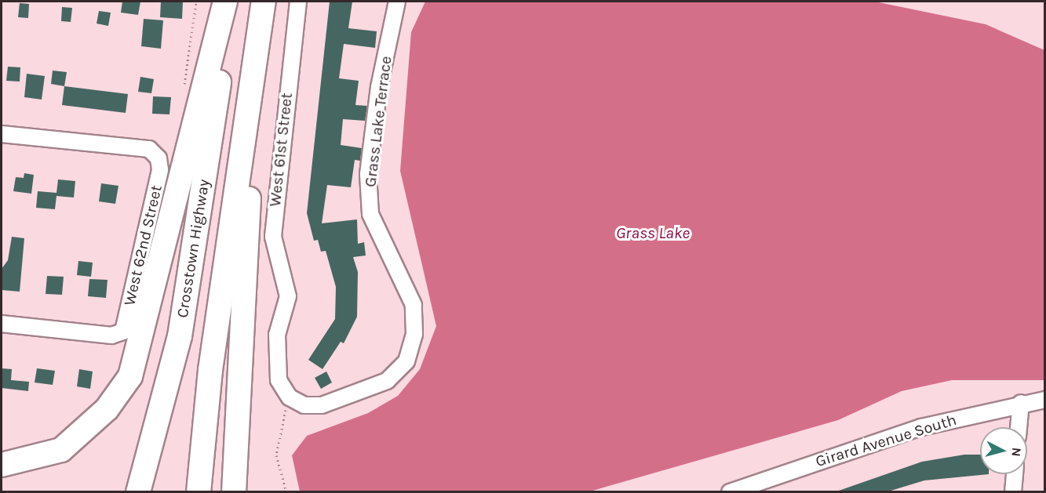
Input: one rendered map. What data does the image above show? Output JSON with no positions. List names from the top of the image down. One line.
{"streets":{"highway":["Crosstown Highway"],"street":["Grass Lake Terrace","West 61st Street","West 62nd Street","Girard Avenue South"]},"crossings":[["Grass Lake Terrace","West 61st Street"]],"water":["Grass Lake"],"north":"right"}
